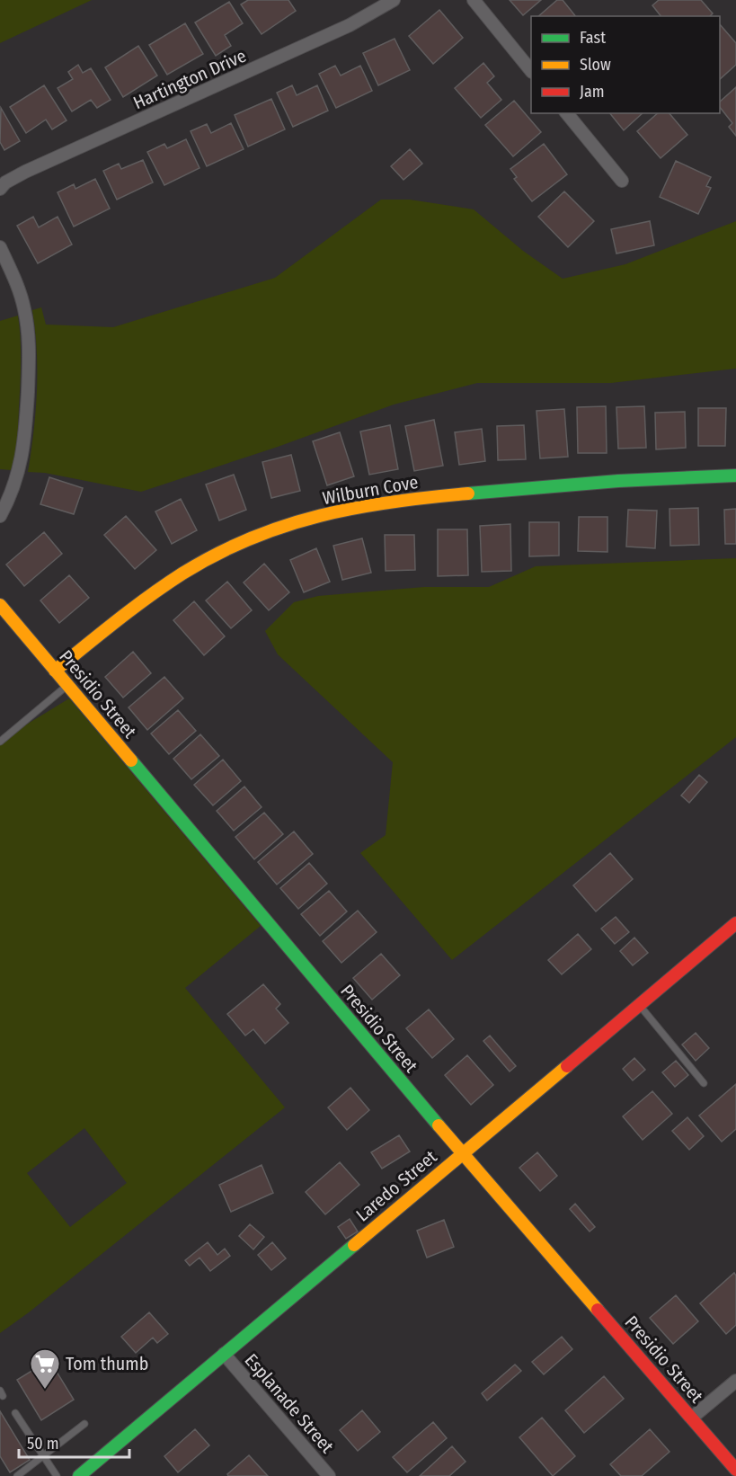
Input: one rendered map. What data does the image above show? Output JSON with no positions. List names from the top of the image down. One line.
{"streets":{"street":["Hartington Drive","Wilburn Cove","Presidio Street","Laredo Street","Esplanade Street"]},"crossings":[["Wilburn Cove","Presidio Street"],["Presidio Street","Laredo Street"],["Laredo Street","Esplanade Street"]],"places":{"supermarket":["Tom thumb"]},"legend":["Fast","Slow","Jam"],"scale_bar":"50 m"}
